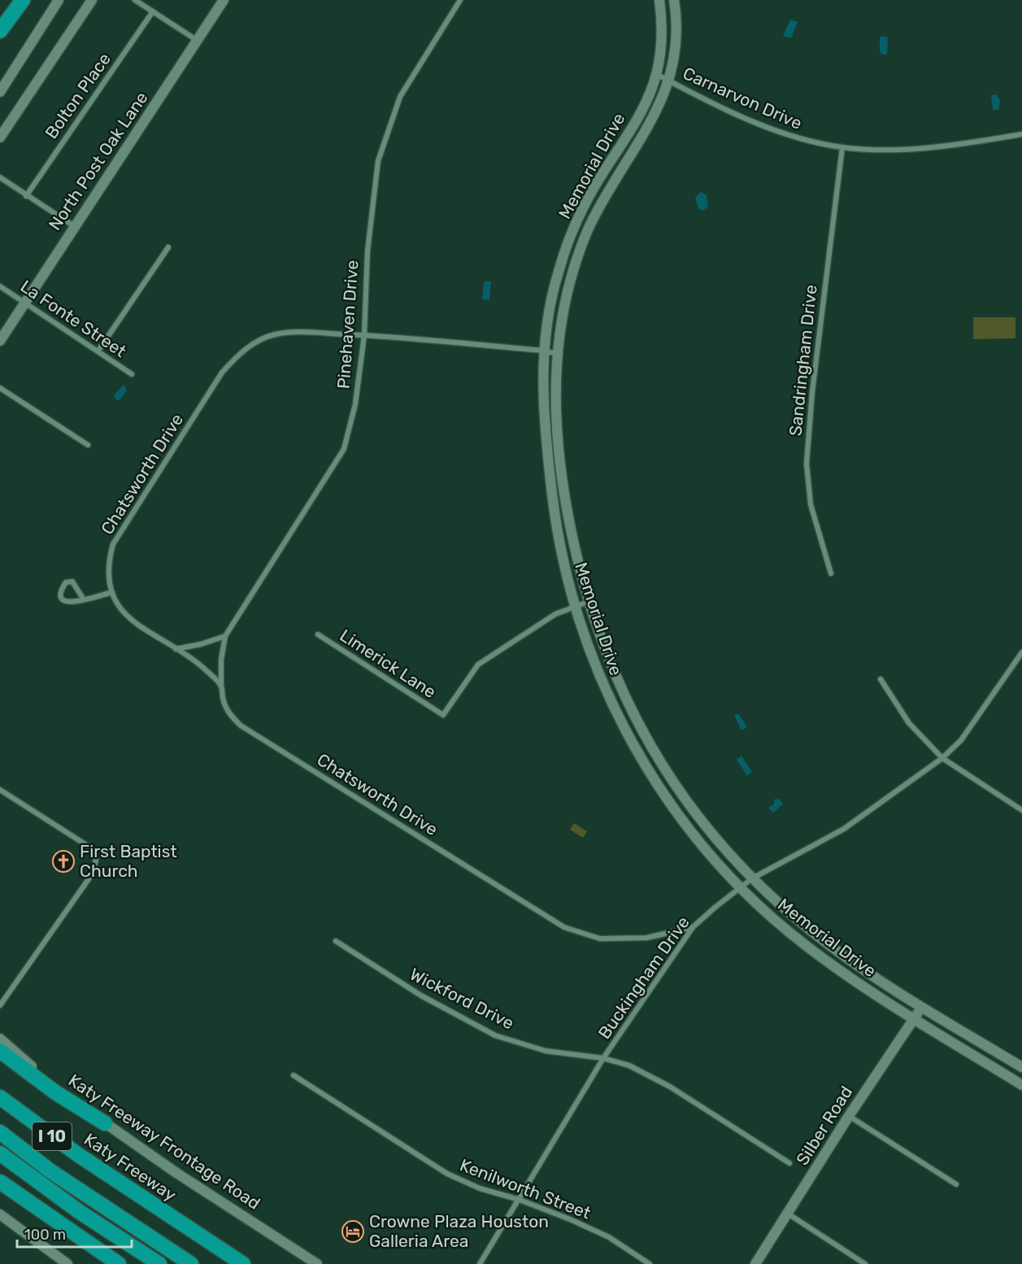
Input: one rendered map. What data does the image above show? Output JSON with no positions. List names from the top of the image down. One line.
{"streets":{"highway":["I 10","Katy Freeway"],"main road":["North Post Oak Lane","Memorial Drive","Silber Road","Katy Freeway Frontage Road"],"street":["Bolton Place","Carnarvon Drive","La Fonte Street","Pinehaven Drive","Sandringham Drive","Chatsworth Drive","Limerick Lane","Buckingham Drive","Wickford Drive","Kenilworth Street"]},"crossings":[["Carnarvon Drive","Memorial Drive"],["Carnarvon Drive","Sandringham Drive"],["North Post Oak Lane","La Fonte Street"],["Memorial Drive","Chatsworth Drive"],["Memorial Drive","Limerick Lane"],["Memorial Drive","Buckingham Drive"],["Memorial Drive","Silber Road"],["Pinehaven Drive","Chatsworth Drive"],["Chatsworth Drive","Buckingham Drive"],["Buckingham Drive","Wickford Drive"],["Buckingham Drive","Kenilworth Street"]],"places":{"church":["First Baptist Church"],"hotel":["Crowne Plaza Houston Galleria Area"]},"scale_bar":"100 m"}
